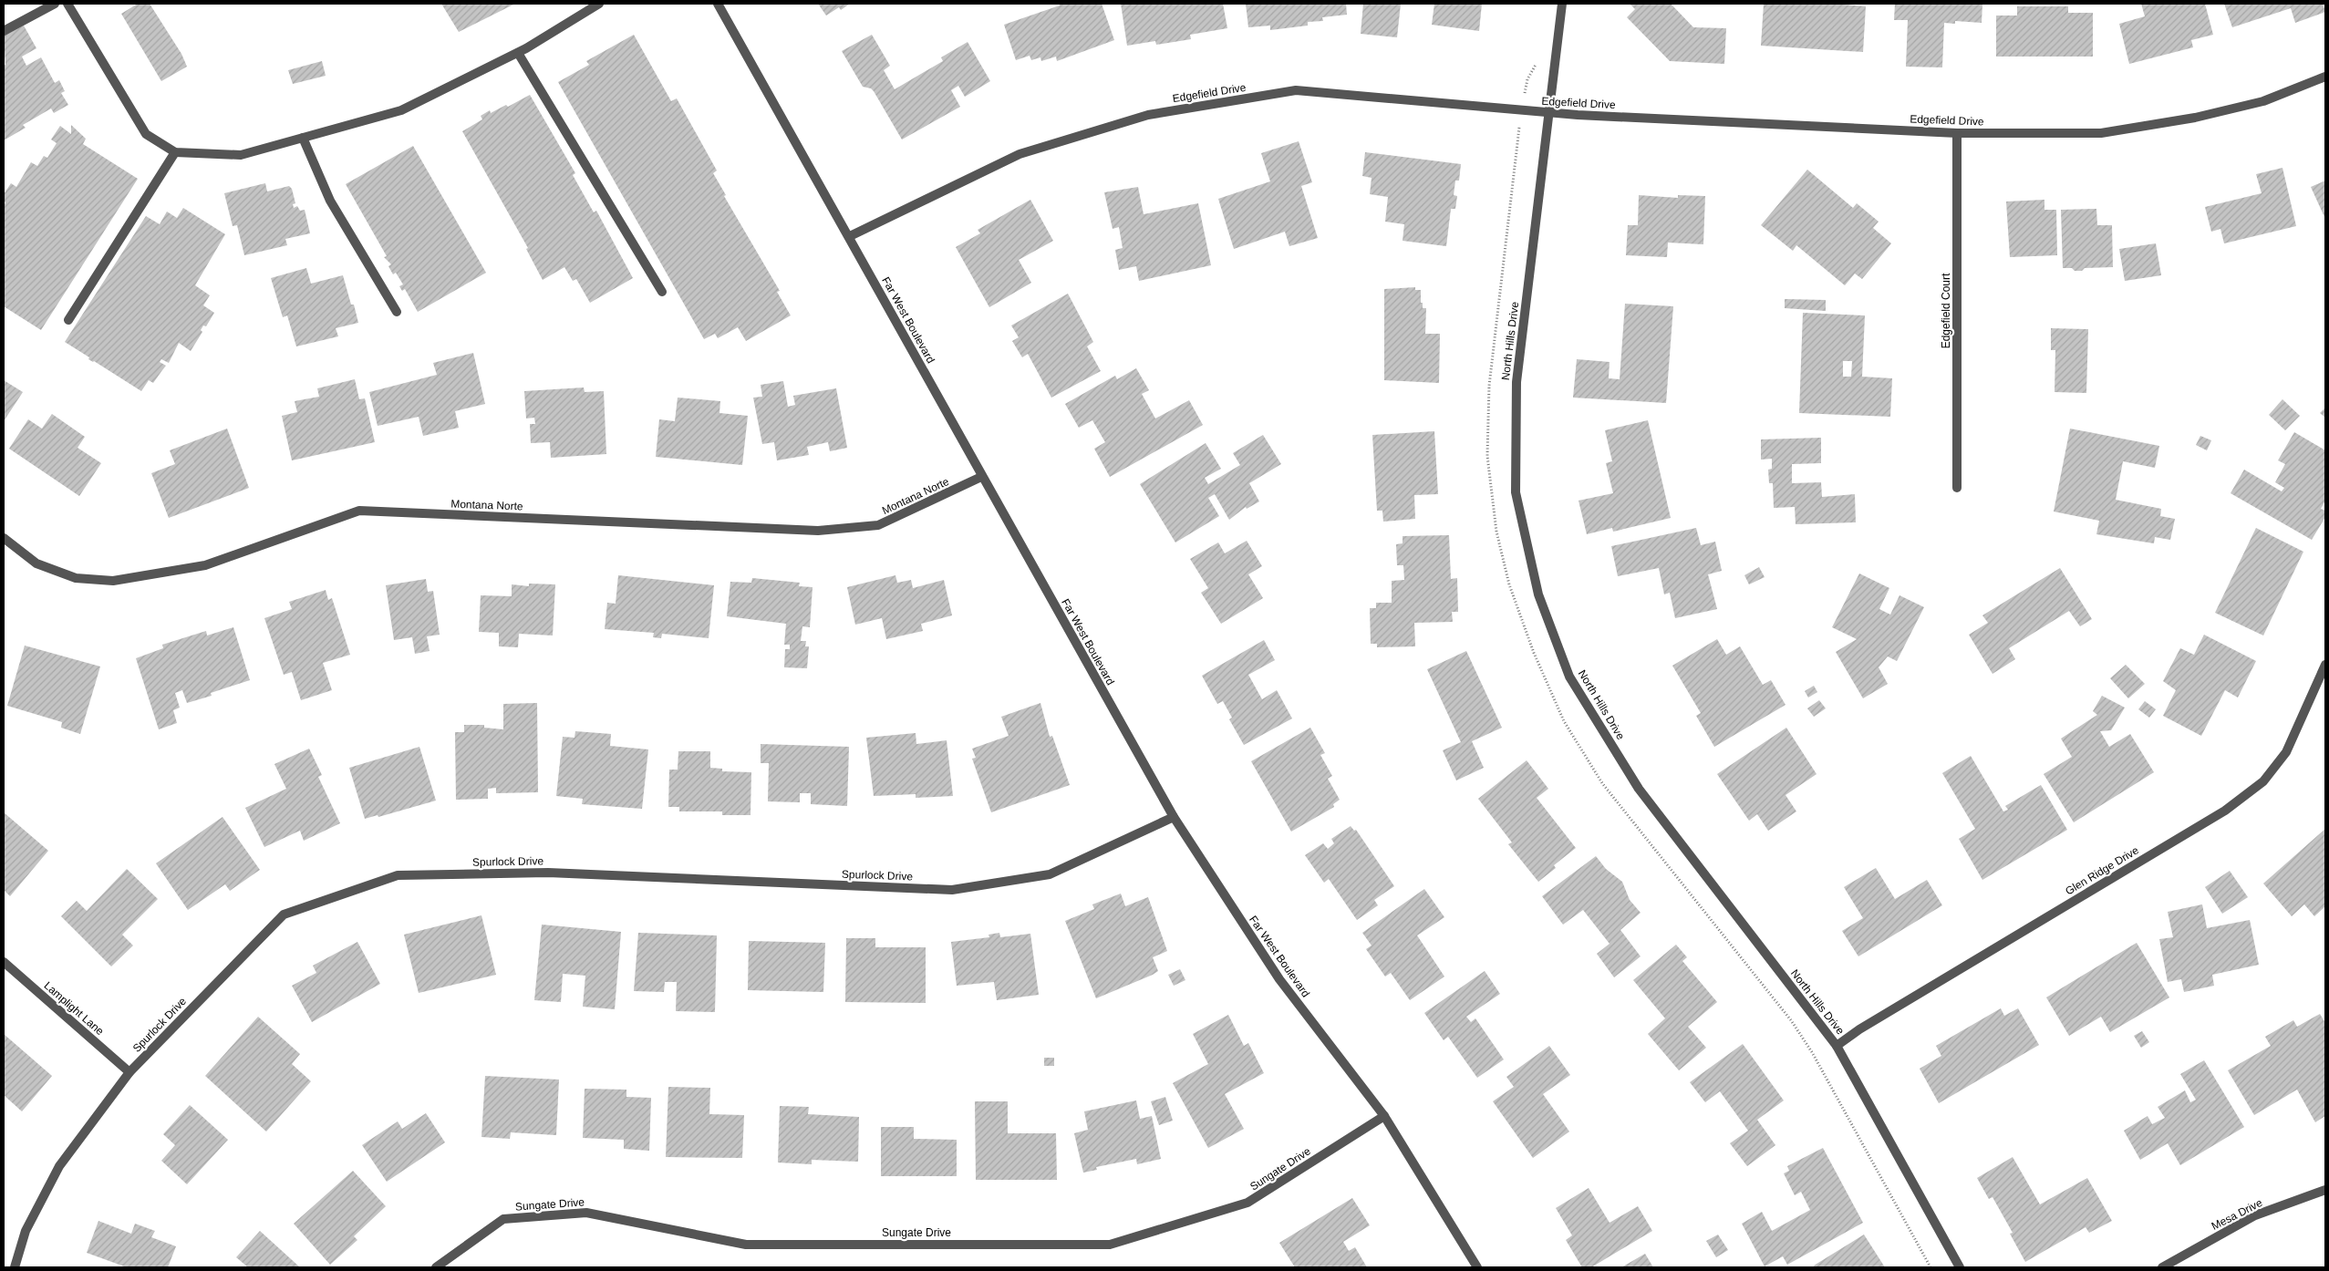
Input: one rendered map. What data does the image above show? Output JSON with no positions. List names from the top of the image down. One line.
{"streets":{"street":["Edgefield Drive","Edgefield Court","Far West Boulevard","North Hills Drive","Montana Norte","Spurlock Drive","Glen Ridge Drive","Lamplight Lane","Sungate Drive","Mesa Drive"]},"crossings":[["Edgefield Drive","Edgefield Court"],["Edgefield Drive","Far West Boulevard"],["Edgefield Drive","North Hills Drive"],["Far West Boulevard","Montana Norte"],["Far West Boulevard","Spurlock Drive"],["Far West Boulevard","Sungate Drive"],["North Hills Drive","Glen Ridge Drive"],["Spurlock Drive","Lamplight Lane"]]}
